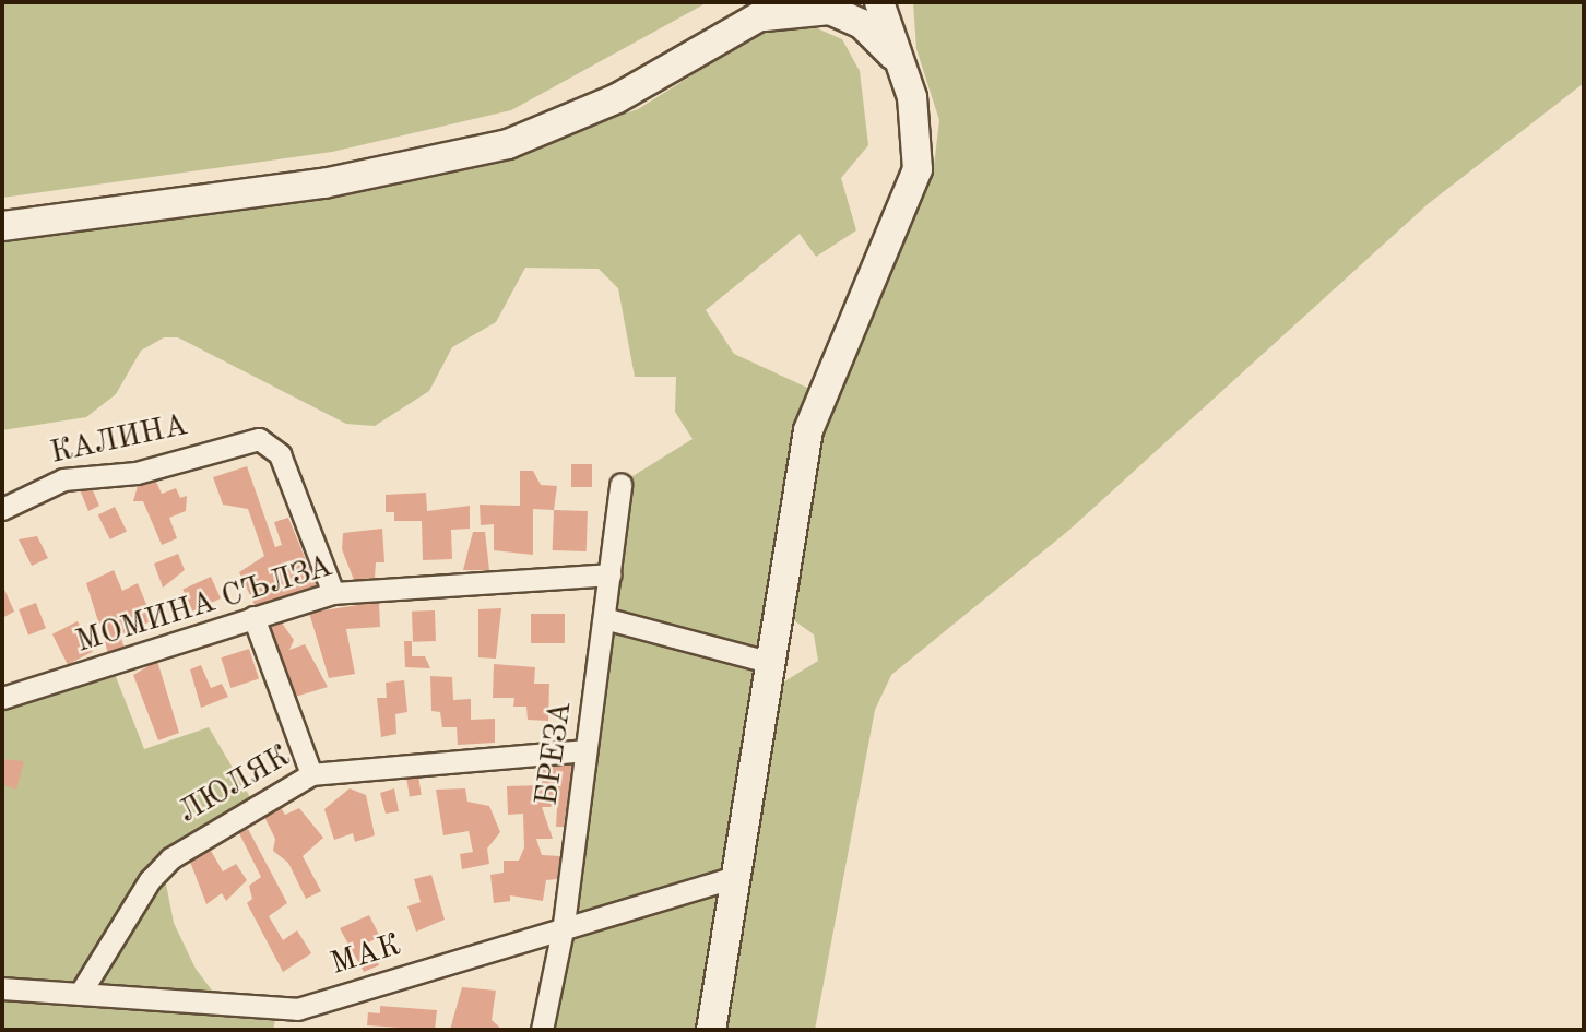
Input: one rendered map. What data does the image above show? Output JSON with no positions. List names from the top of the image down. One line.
{"streets":{"street":["КАЛИНА","МОМИНА СЪЛЗА","БРЕЗА","ЛЮЛЯК","МАК"]},"crossings":[["КАЛИНА","МОМИНА СЪЛЗА"],["МОМИНА СЪЛЗА","БРЕЗА"],["БРЕЗА","ЛЮЛЯК"],["БРЕЗА","МАК"],["ЛЮЛЯК","МАК"]]}
